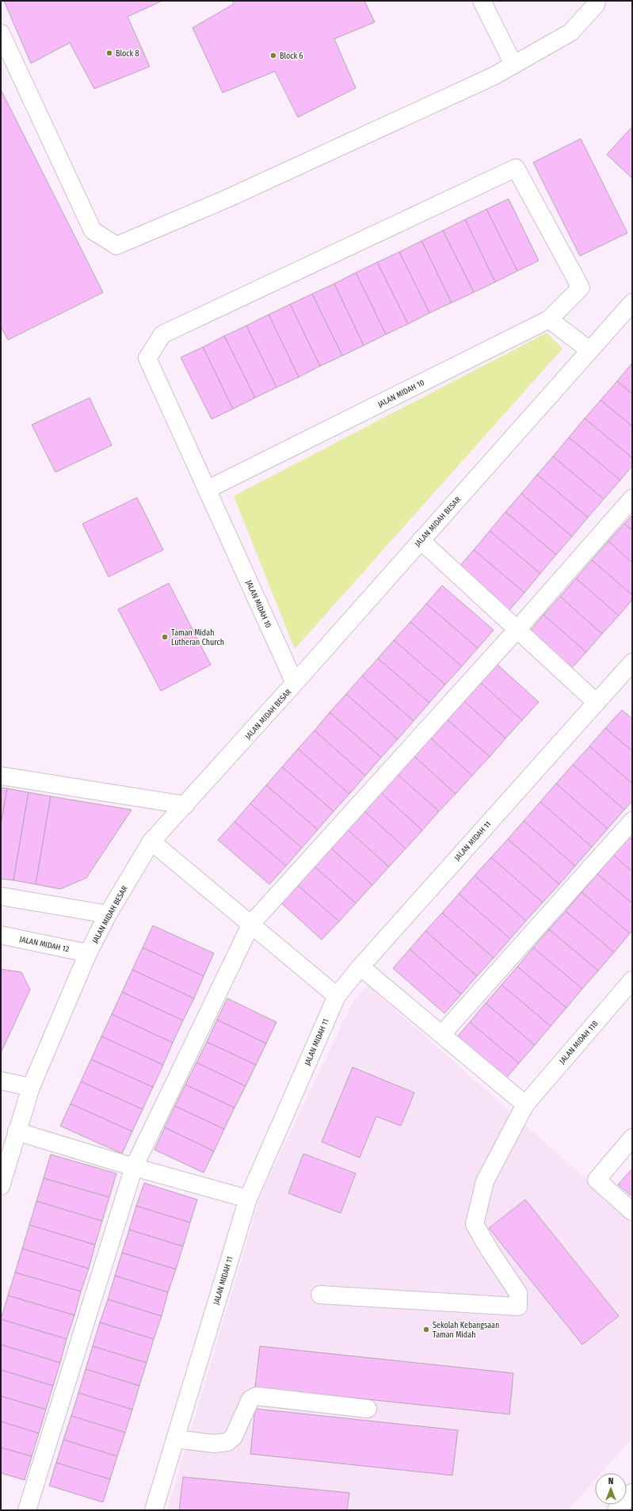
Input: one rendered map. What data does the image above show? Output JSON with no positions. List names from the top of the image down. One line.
{"streets":{"street":["JALAN MIDAH 10","JALAN MIDAH BESAR","JALAN MIDAH 11","JALAN MIDAH 12","JALAN MIDAH 11B"]},"crossings":[["JALAN MIDAH 10","JALAN MIDAH BESAR"],["JALAN MIDAH BESAR","JALAN MIDAH 12"]],"places":["Block 8","Block 6","Taman Midah Lutheran Church","Sekolah Kebangsaan Taman Midah"],"north":"top"}
